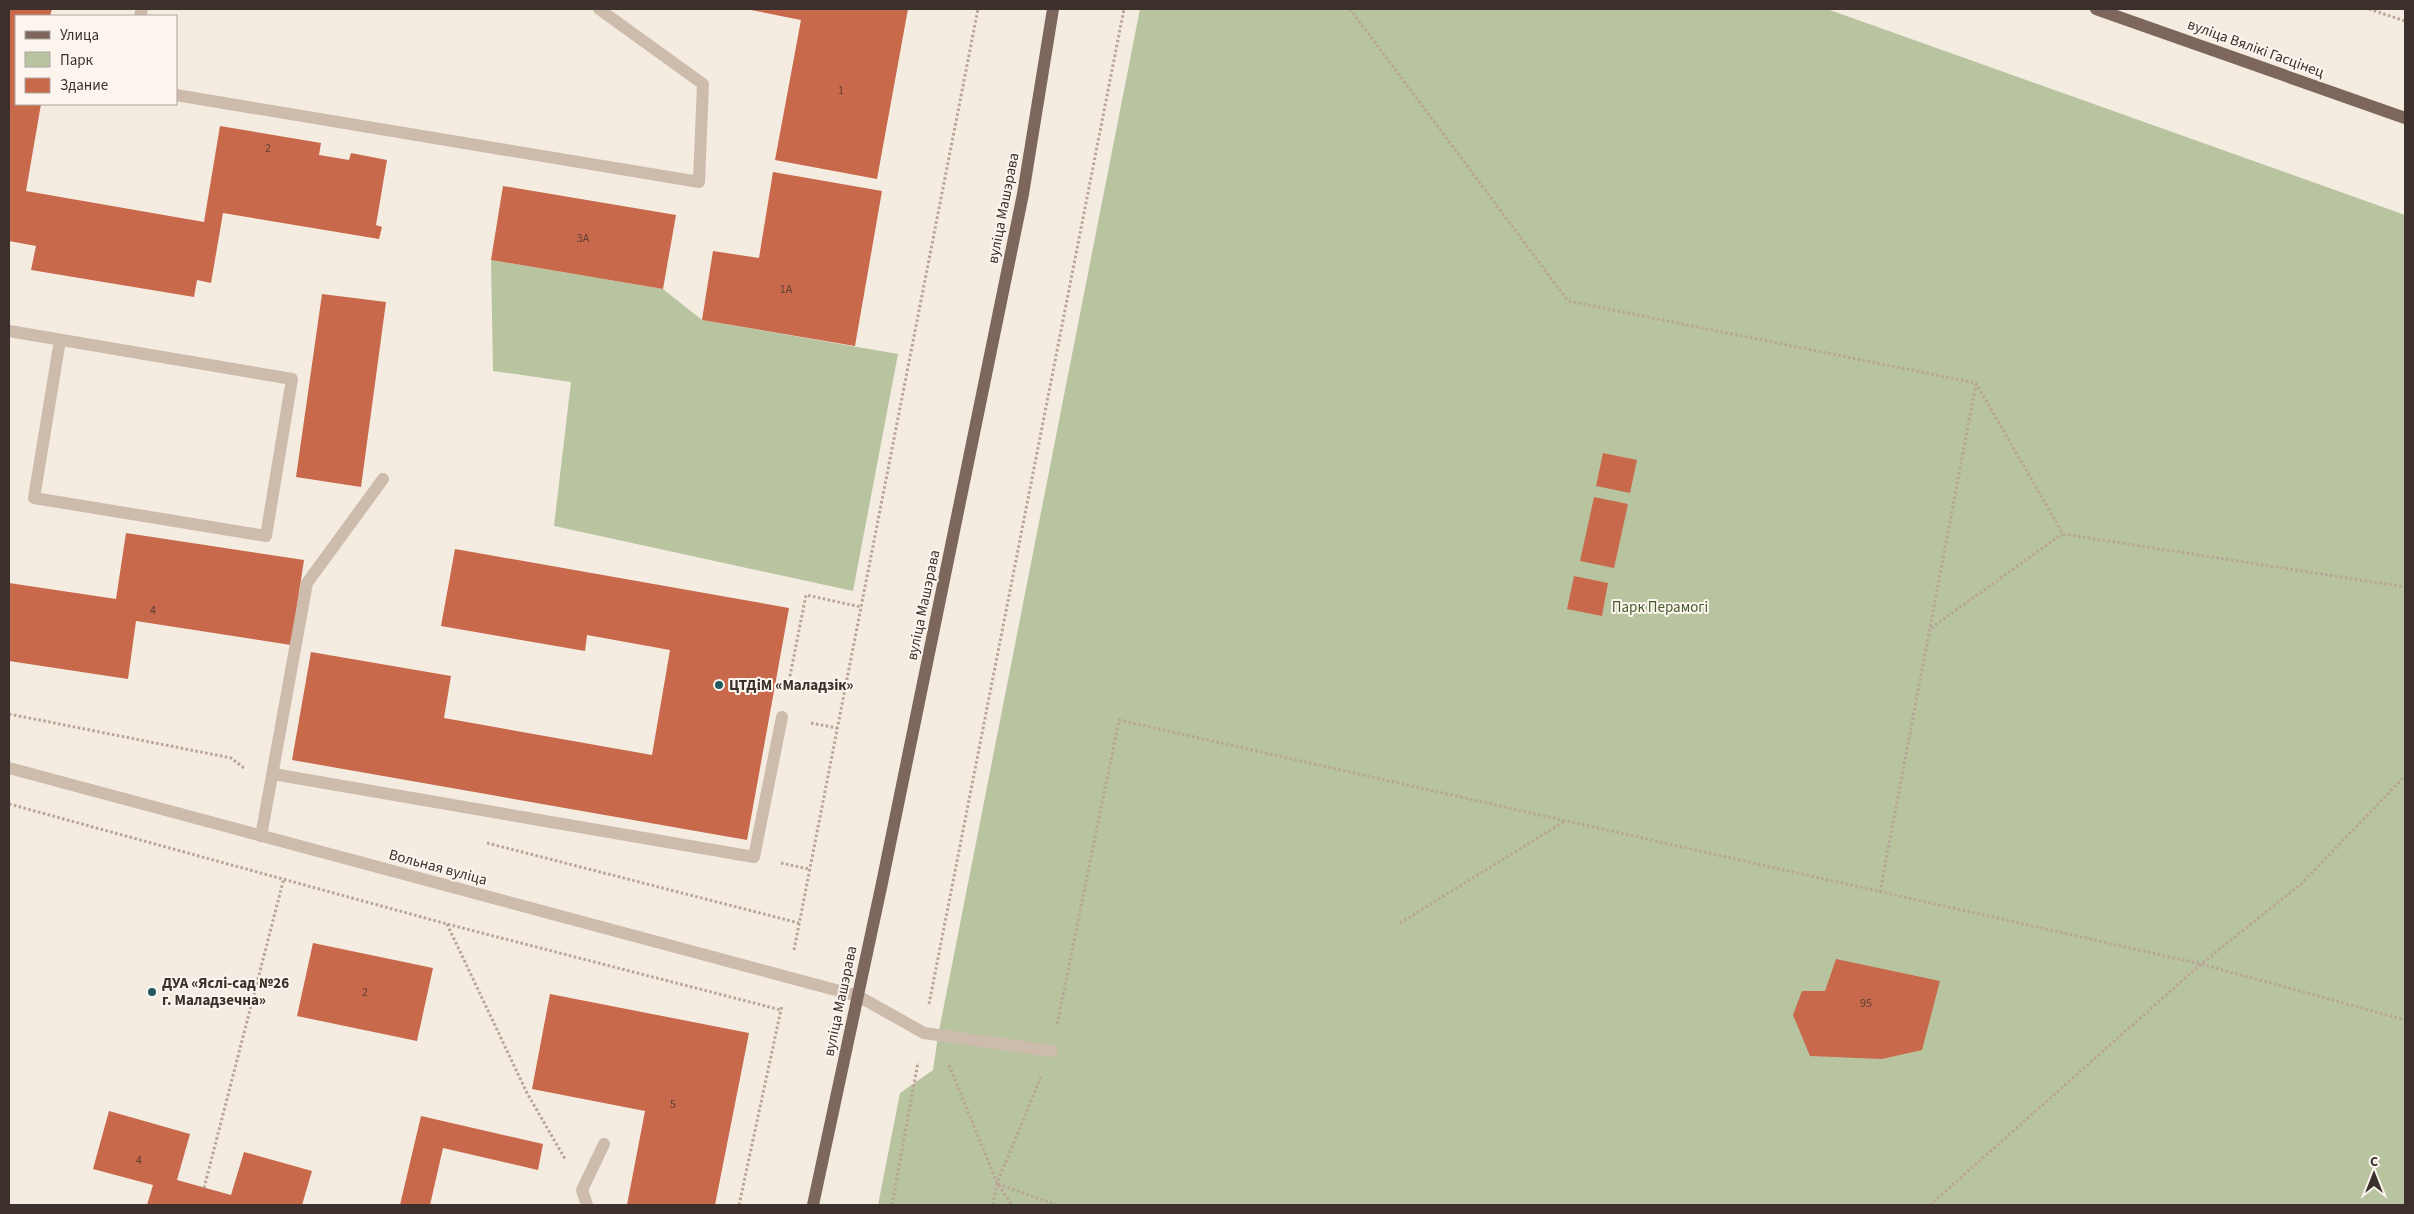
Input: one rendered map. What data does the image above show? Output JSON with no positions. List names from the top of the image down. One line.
{"streets":{"main road":["вуліца Вялікі Гасцінец","вуліца Машэрава"],"street":["Вольная вуліца"]},"crossings":[["вуліца Машэрава","Вольная вуліца"]],"parks":["Парк Перамогі"],"places":["ЦТДіМ «Маладзік»","ДУА «Яслі-сад №26 г. Маладзечна»"],"house_numbers":["1","2","3А","1А","4","2","95","5","4"],"legend":["Улица","Парк","Здание"],"north":"top"}
